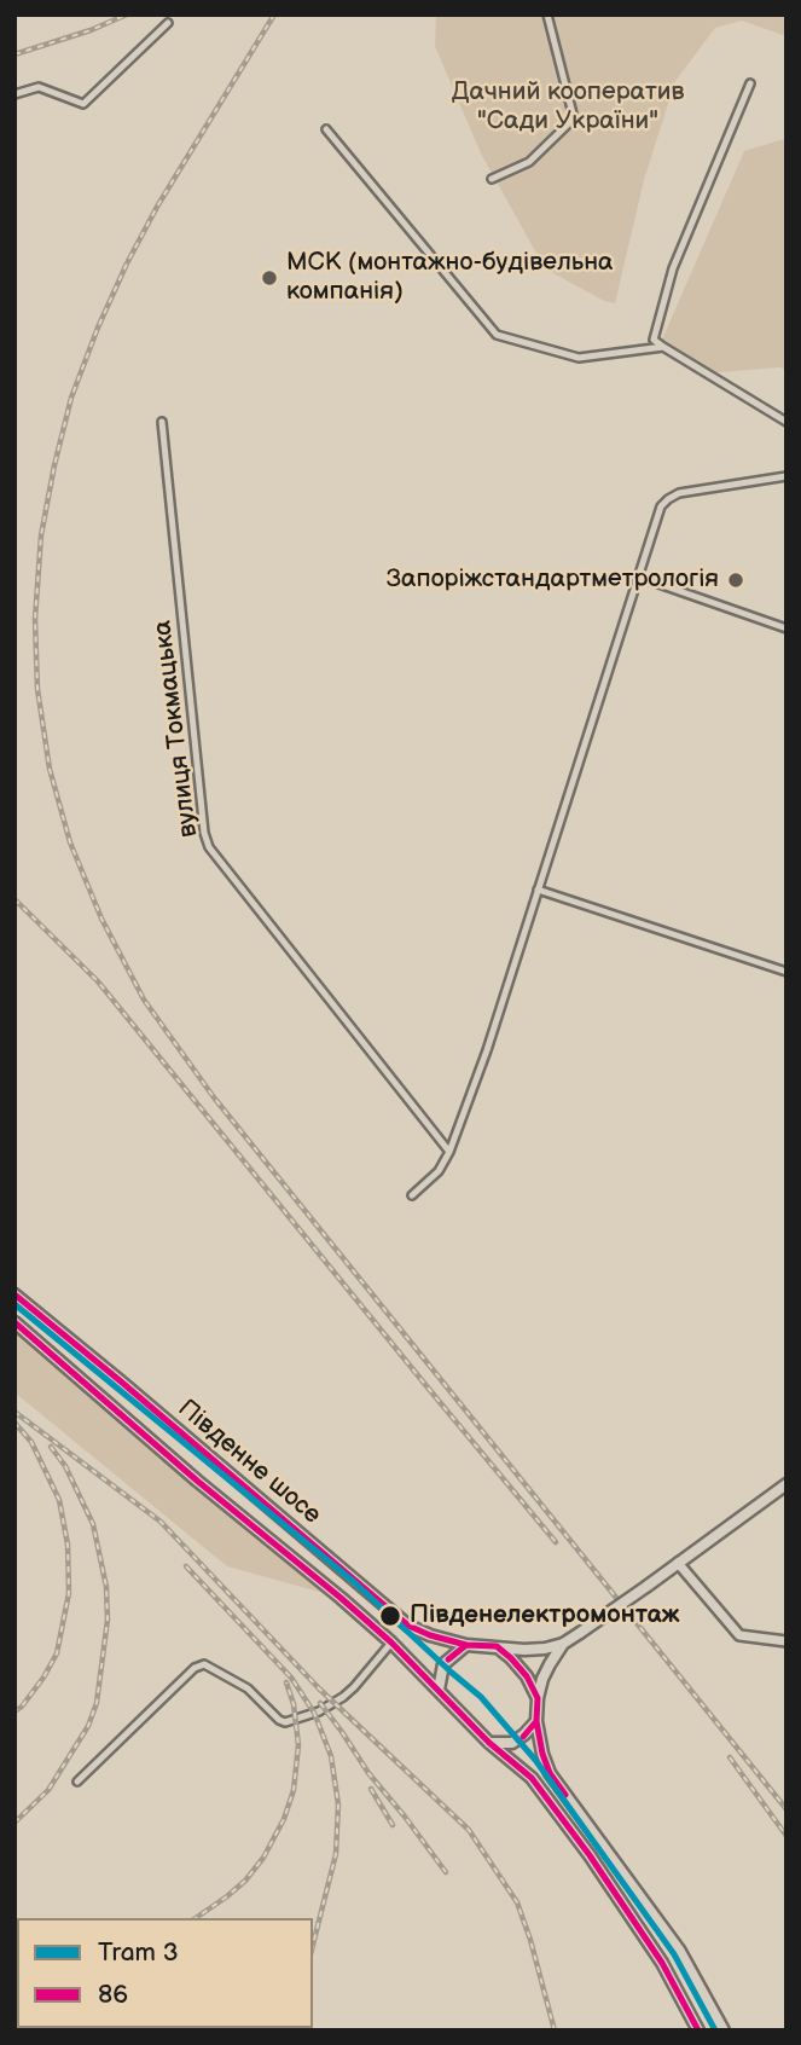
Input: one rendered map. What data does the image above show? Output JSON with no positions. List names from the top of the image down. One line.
{"streets":{"main road":["Південне шосе"],"street":["вулиця Токмацька"]},"parks":["Дачний кооператив \"Сади України\""],"places":["МСК (монтажно-будівельна компанія)","Запоріжстандартметрологія","Південелектромонтаж"],"lines":["transit line 86","tram line 3"],"legend":["Tram 3","86"]}
